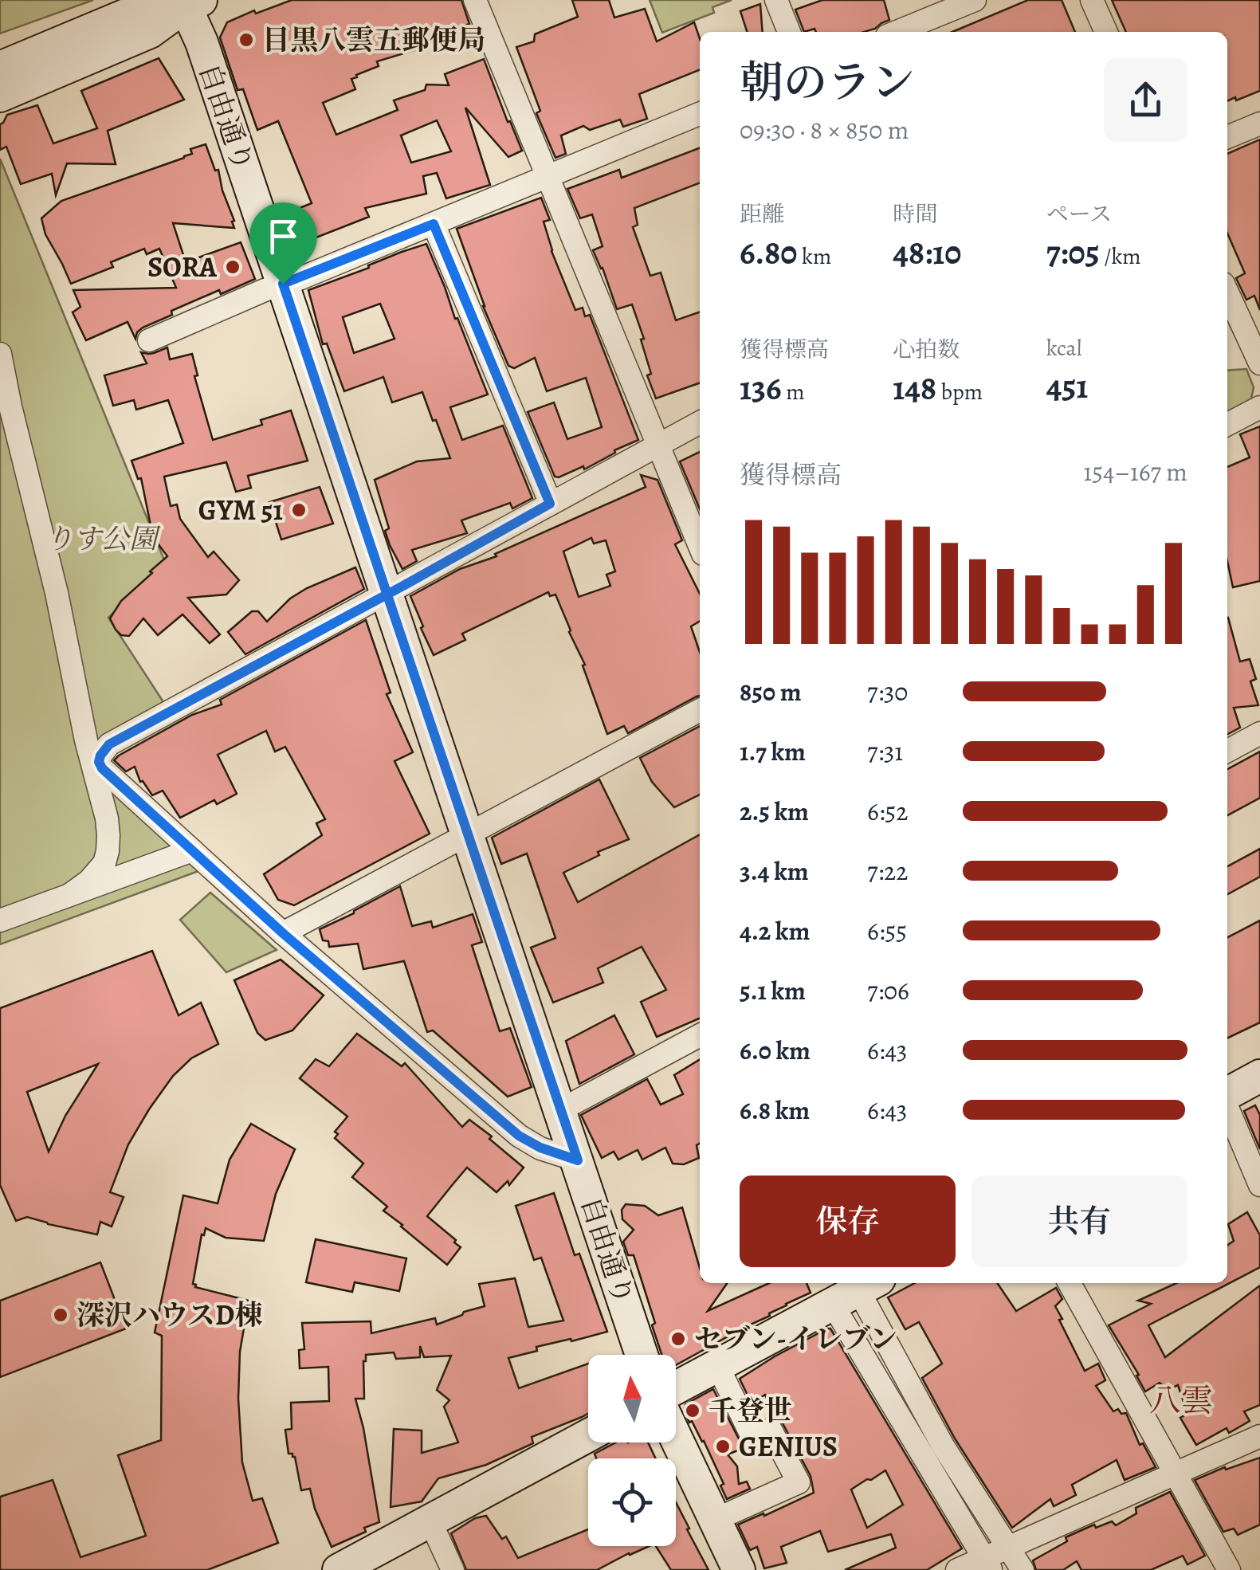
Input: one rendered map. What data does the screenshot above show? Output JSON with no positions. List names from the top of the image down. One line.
{"streets":{"main road":["自由通り"]},"districts":["八雲"],"parks":["りす公園"],"places":["目黒八雲五郵便局","SORA","GYM 51","深沢ハウスD棟","セブン-イレブン","千登世","GENIUS"],"north":"top","page":{"heading":["朝のラン","09:30 · 8 × 850 m"],"stats":[["距離","6.80 km"],["時間","48:10"],["ペース","7:05 /km"],["獲得標高","136 m"],["心拍数","148 bpm"],["kcal","451"]],"chart":["獲得標高","154–167 m"],"list":[{"name":"850 m","note":"7:30"},{"name":"1.7 km","note":"7:31"},{"name":"2.5 km","note":"6:52"},{"name":"3.4 km","note":"7:22"},{"name":"4.2 km","note":"6:55"},{"name":"5.1 km","note":"7:06"},{"name":"6.0 km","note":"6:43"},{"name":"6.8 km","note":"6:43"}],"buttons":["保存","共有"]}}
